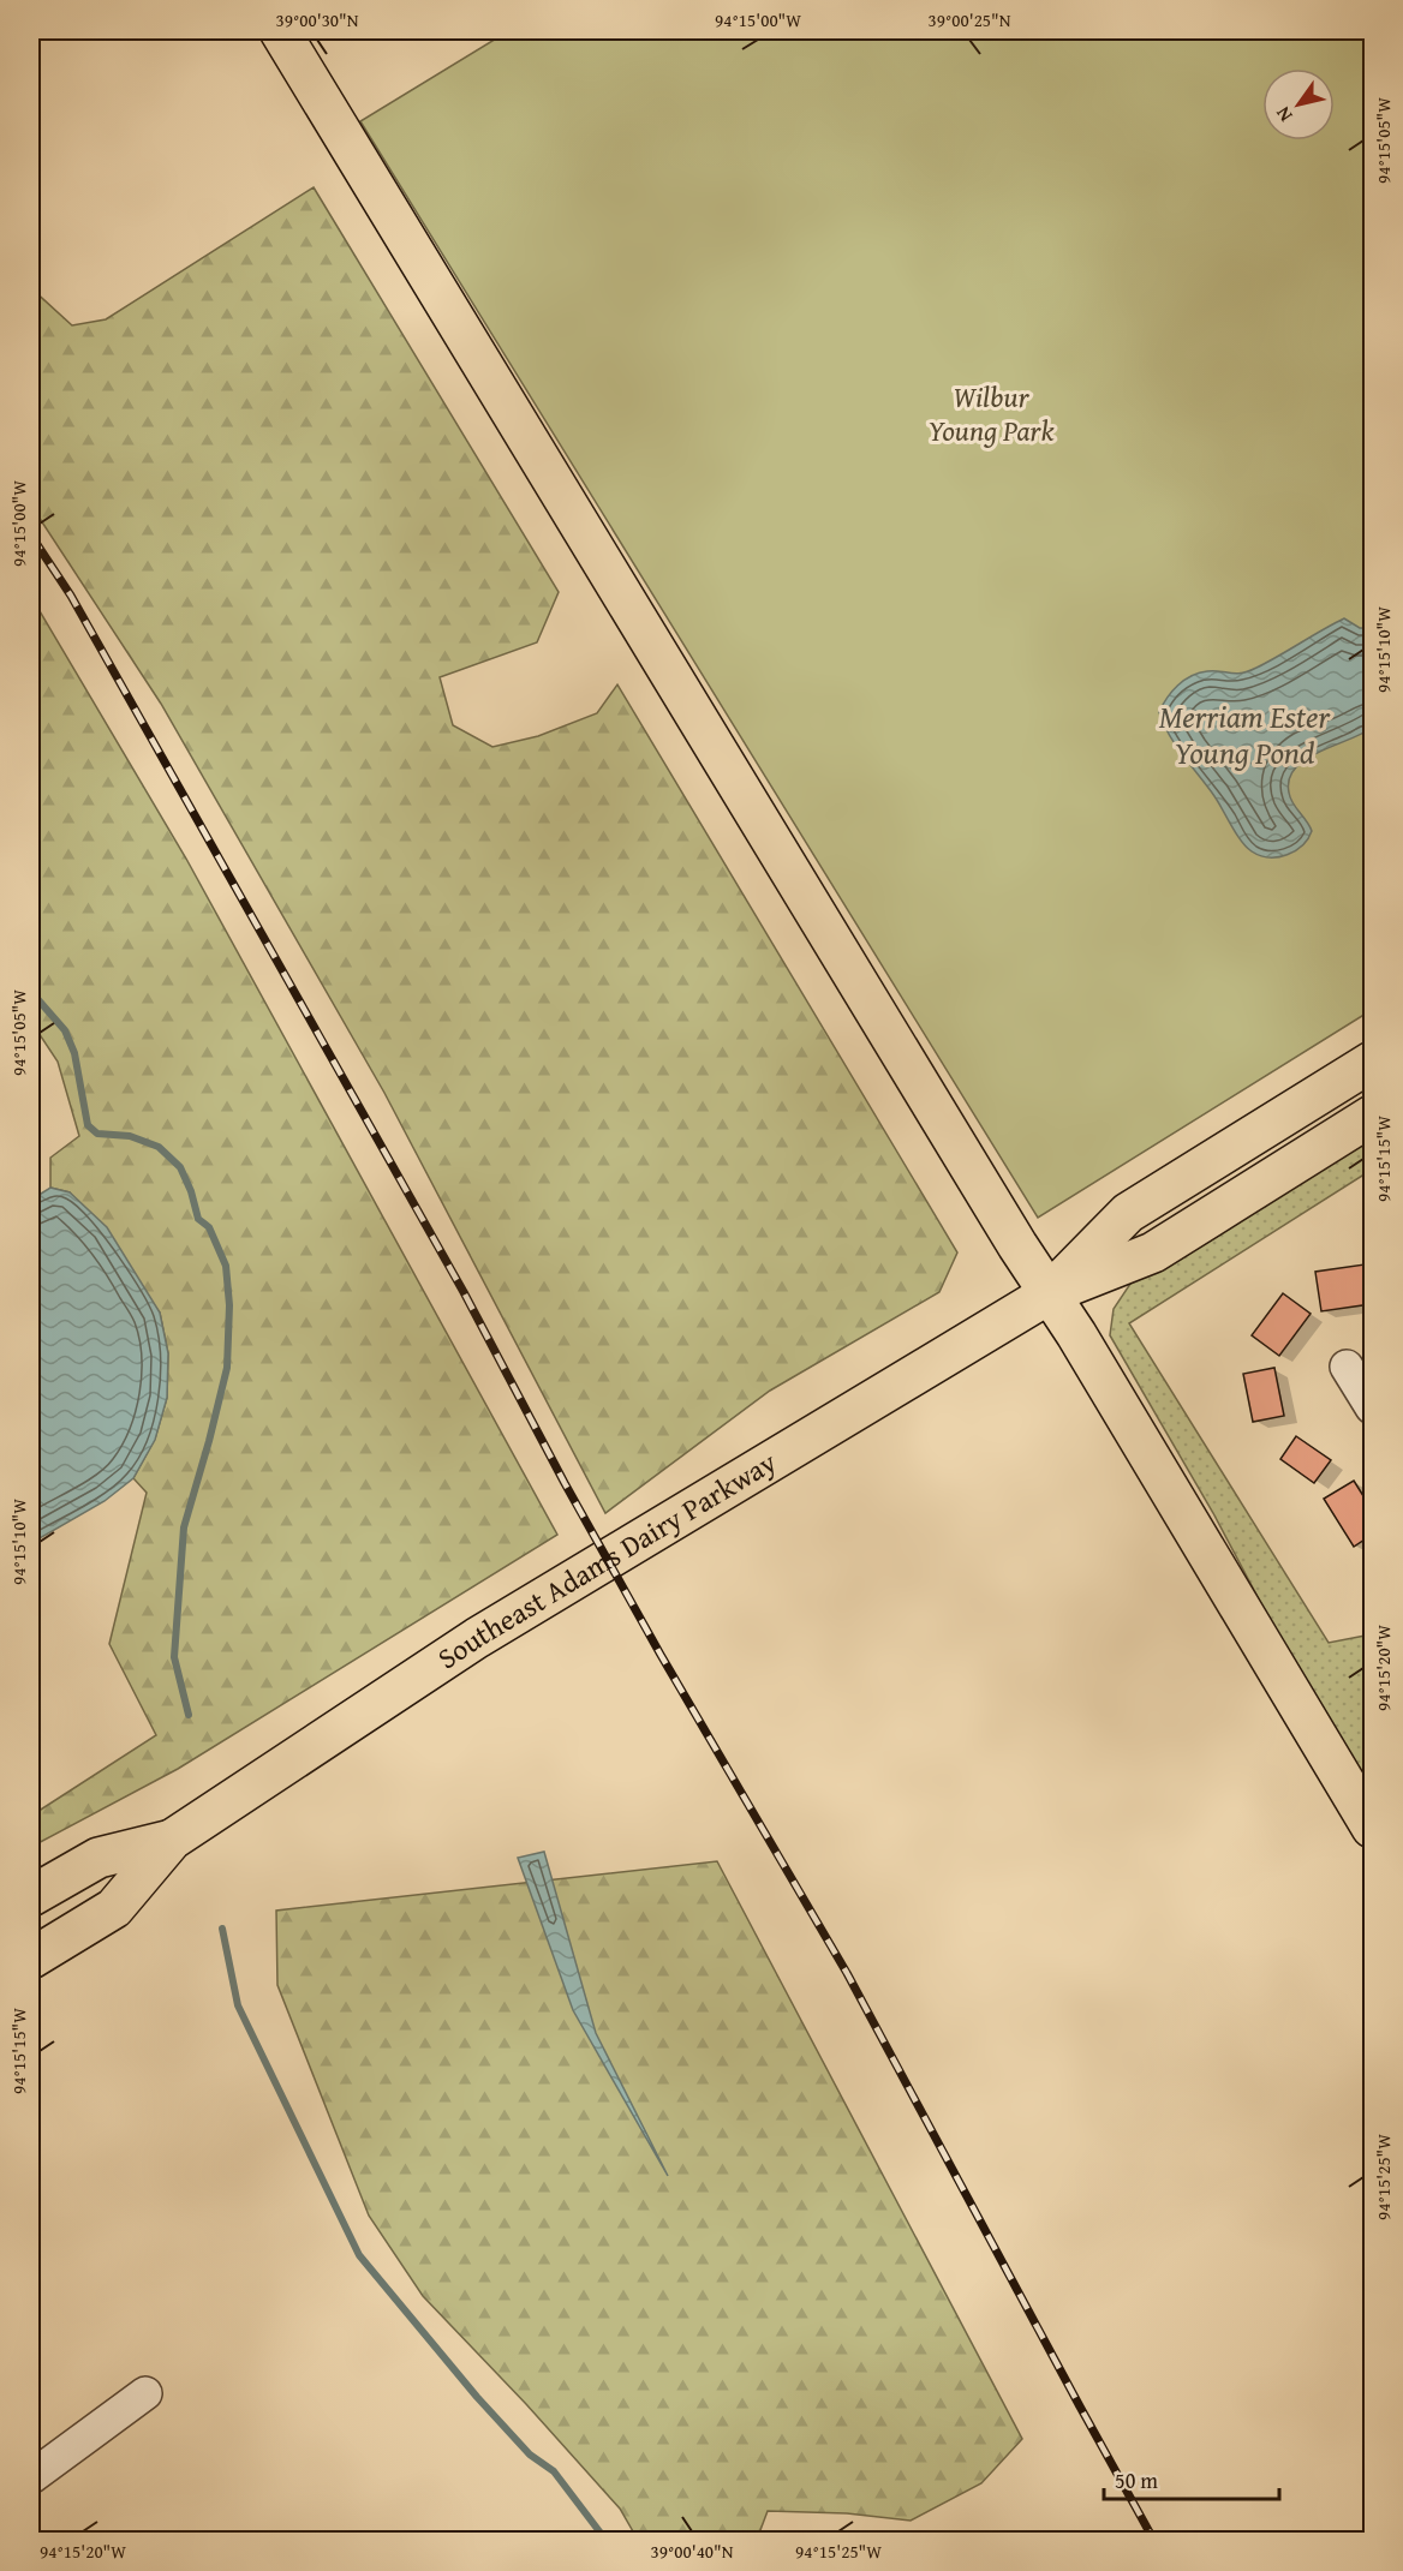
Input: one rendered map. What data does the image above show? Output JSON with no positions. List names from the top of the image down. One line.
{"streets":{"main road":["Southeast Adams Dairy Parkway"]},"water":["Merriam Ester Young Pond"],"parks":["Wilbur Young Park"],"scale_bar":"50 m","north":"bottom left","coordinates":["39°00'30\"N","94°15'00\"W","39°00'25\"N","94°15'05\"W","94°15'10\"W","94°15'15\"W","94°15'20\"W","94°15'25\"W","39°00'40\"N"]}
